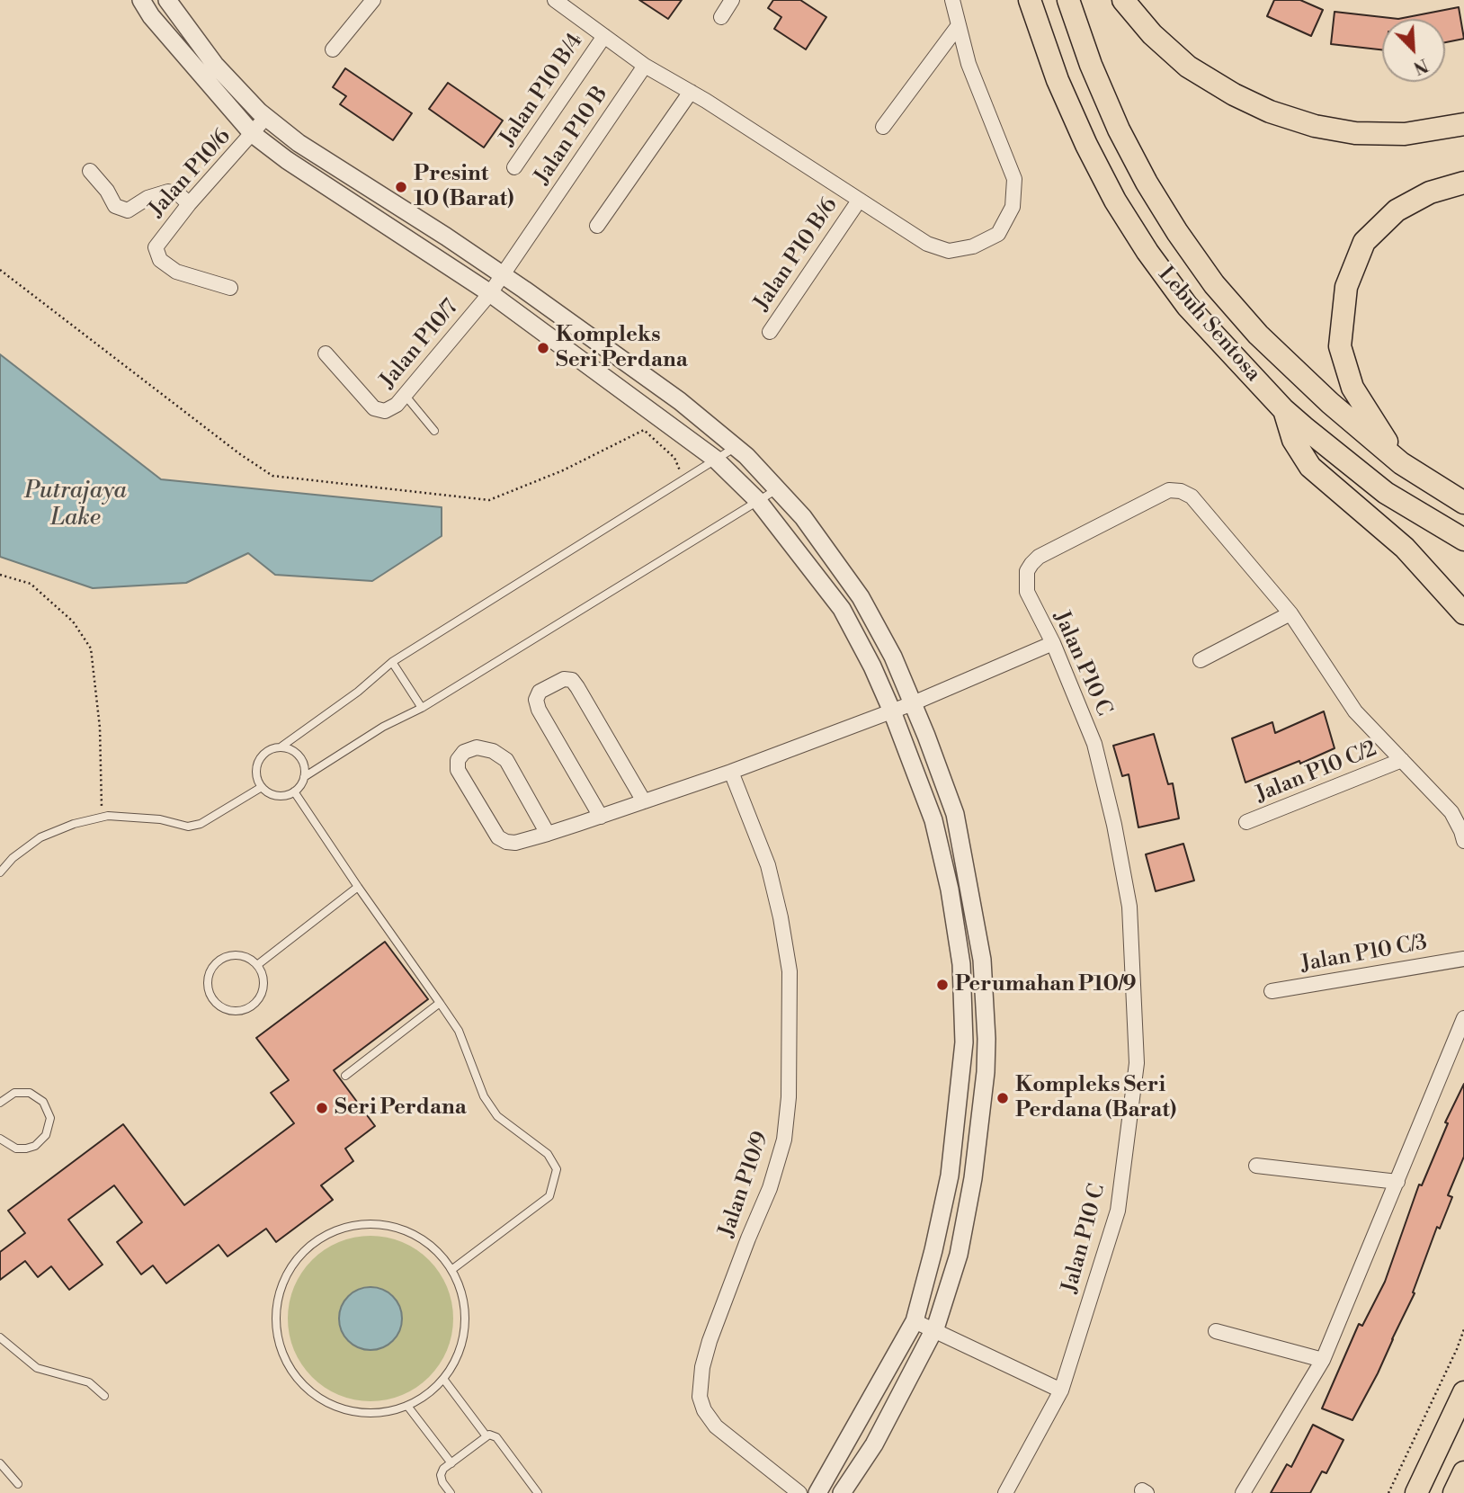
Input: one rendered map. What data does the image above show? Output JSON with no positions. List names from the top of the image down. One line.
{"streets":{"main road":["Lebuh Sentosa"],"street":["Jalan P10 B/4","Jalan P10 B","Jalan P10/6","Jalan P10 B/6","Jalan P10/7","Jalan P10 C","Jalan P10 C/2","Jalan P10 C/3","Jalan P10/9"]},"crossings":[["Jalan P10 B","Jalan P10/7"],["Jalan P10 C","Jalan P10 C/2"]],"water":["Putrajaya Lake"],"places":["Presint 10 (Barat)","Kompleks Seri Perdana","Perumahan P10/9","Kompleks Seri Perdana (Barat)","Seri Perdana"],"north":"bottom right"}
